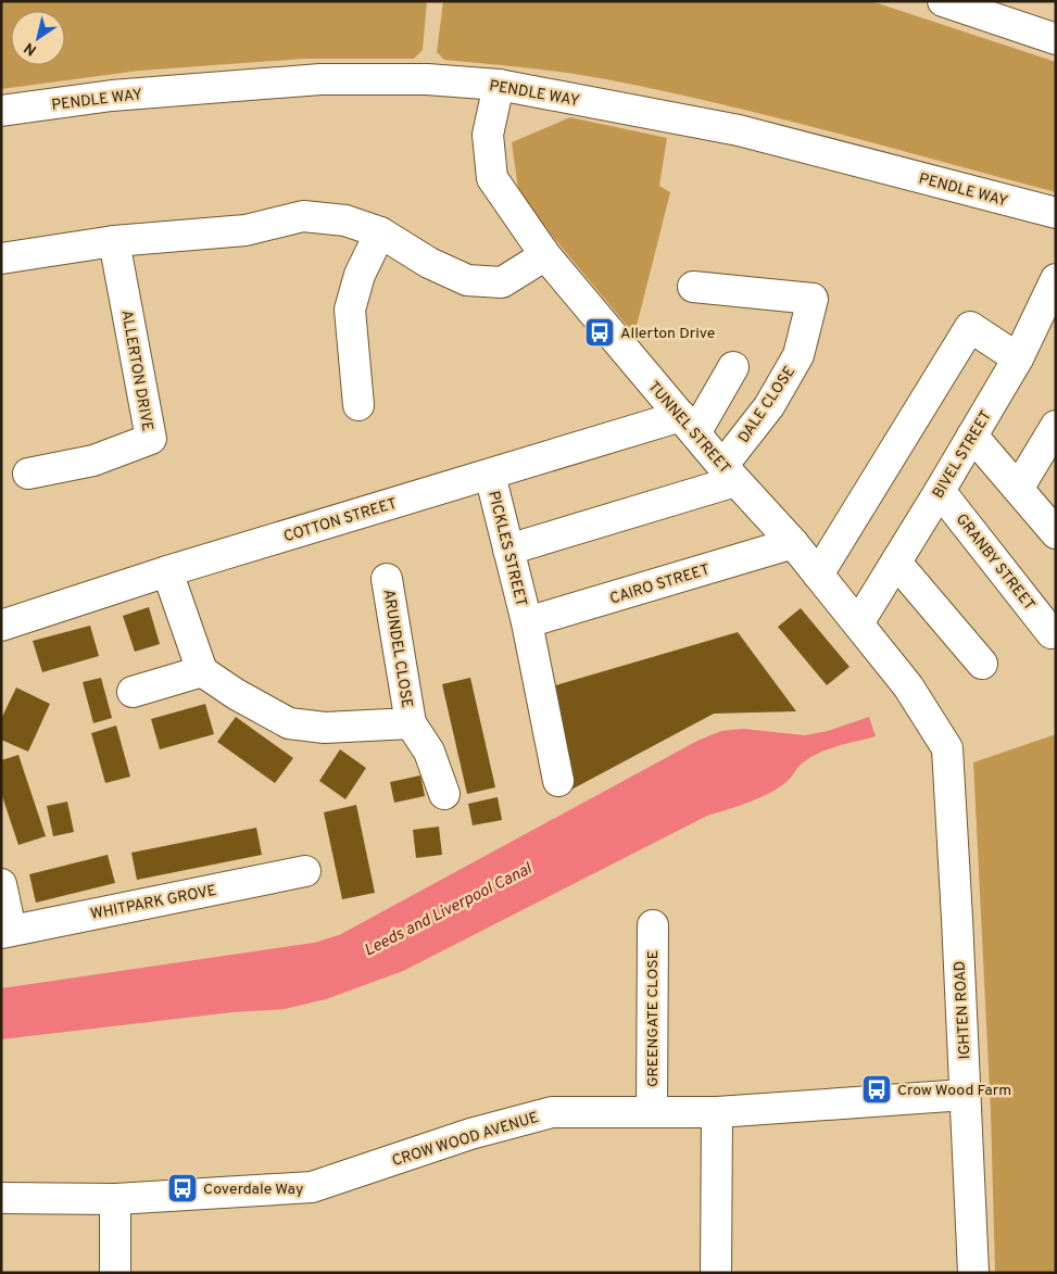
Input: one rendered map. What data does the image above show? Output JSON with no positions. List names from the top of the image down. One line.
{"streets":{"main road":["PENDLE WAY","ALLERTON DRIVE","DALE CLOSE","TUNNEL STREET","BIVEL STREET","COTTON STREET","PICKLES STREET","GRANBY STREET","CAIRO STREET","ARUNDEL CLOSE","WHITPARK GROVE","IGHTEN ROAD","GREENGATE CLOSE","CROW WOOD AVENUE"]},"crossings":[["PENDLE WAY","TUNNEL STREET"],["DALE CLOSE","TUNNEL STREET"],["TUNNEL STREET","BIVEL STREET"],["TUNNEL STREET","COTTON STREET"],["TUNNEL STREET","CAIRO STREET"],["TUNNEL STREET","IGHTEN ROAD"],["BIVEL STREET","GRANBY STREET"],["COTTON STREET","PICKLES STREET"],["PICKLES STREET","CAIRO STREET"],["IGHTEN ROAD","CROW WOOD AVENUE"],["GREENGATE CLOSE","CROW WOOD AVENUE"]],"water":["Leeds and Liverpool Canal"],"places":{"bus stop":["Allerton Drive","Crow Wood Farm","Coverdale Way"]},"north":"bottom left"}
